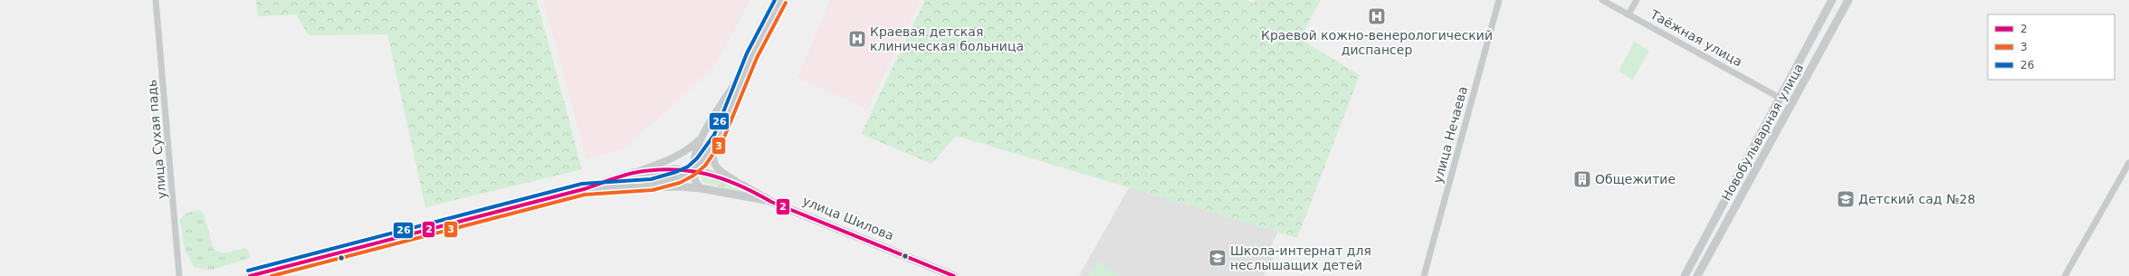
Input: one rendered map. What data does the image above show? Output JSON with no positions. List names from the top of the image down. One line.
{"streets":{"main road":["Новобульварная улица","улица Шилова"],"street":["Таёжная улица","улица Нечаева","улица Сухая падь"]},"crossings":[["Таёжная улица","Новобульварная улица"]],"places":{"hospital":["Краевой кожно-венерологический диспансер","Краевая детская клиническая больница"],"building":["Общежитие"],"school or university":["Детский сад №28","Школа-интернат для неслышащих детей"]},"lines":["transit line 26","transit line 3","transit line 2"],"legend":["2","3","26"]}
